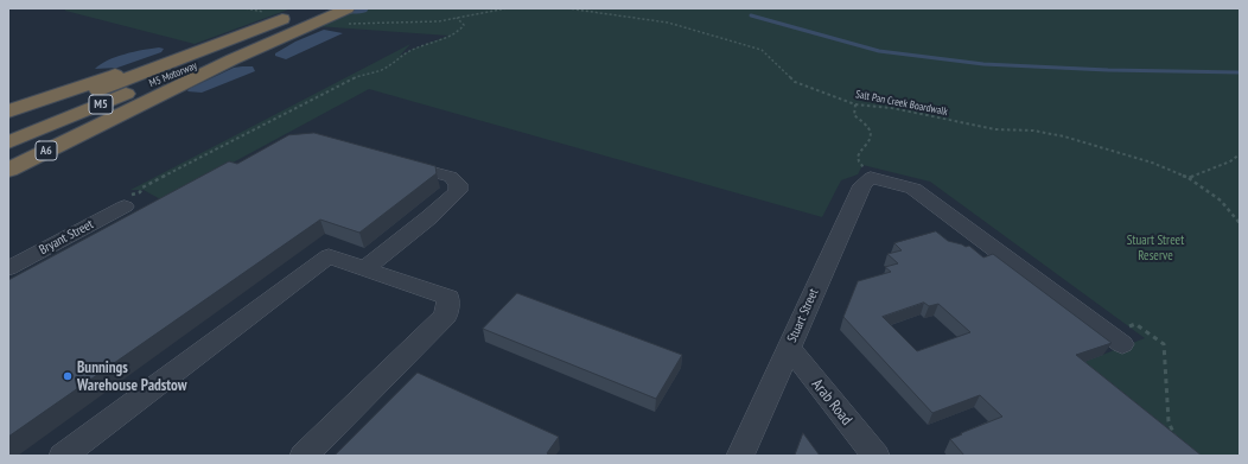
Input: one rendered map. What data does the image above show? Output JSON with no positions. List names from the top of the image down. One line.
{"streets":{"highway":["M5 Motorway","M5","A6"],"street":["Bryant Street","Stuart Street","Arab Road"],"path":["Salt Pan Creek Boardwalk"]},"crossings":[["M5 Motorway","M5"],["M5 Motorway","A6"],["Stuart Street","Arab Road"]],"parks":["Stuart Street Reserve"],"places":["Bunnings Warehouse Padstow"]}
